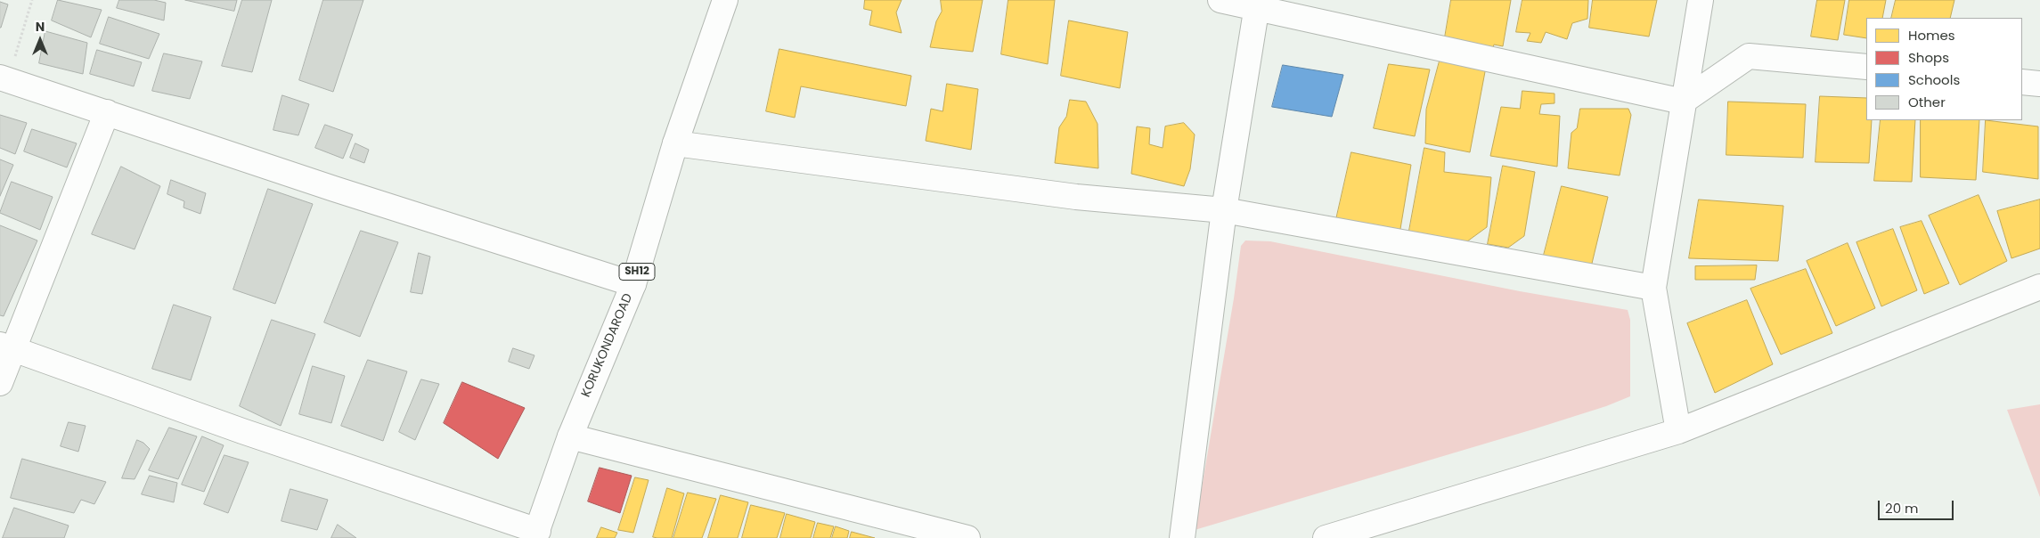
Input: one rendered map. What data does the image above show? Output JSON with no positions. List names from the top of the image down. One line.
{"streets":{"street":["SH12","KORUKONDAROAD"]},"legend":["Homes","Shops","Schools","Other"],"scale_bar":"20 m","north":"top"}
